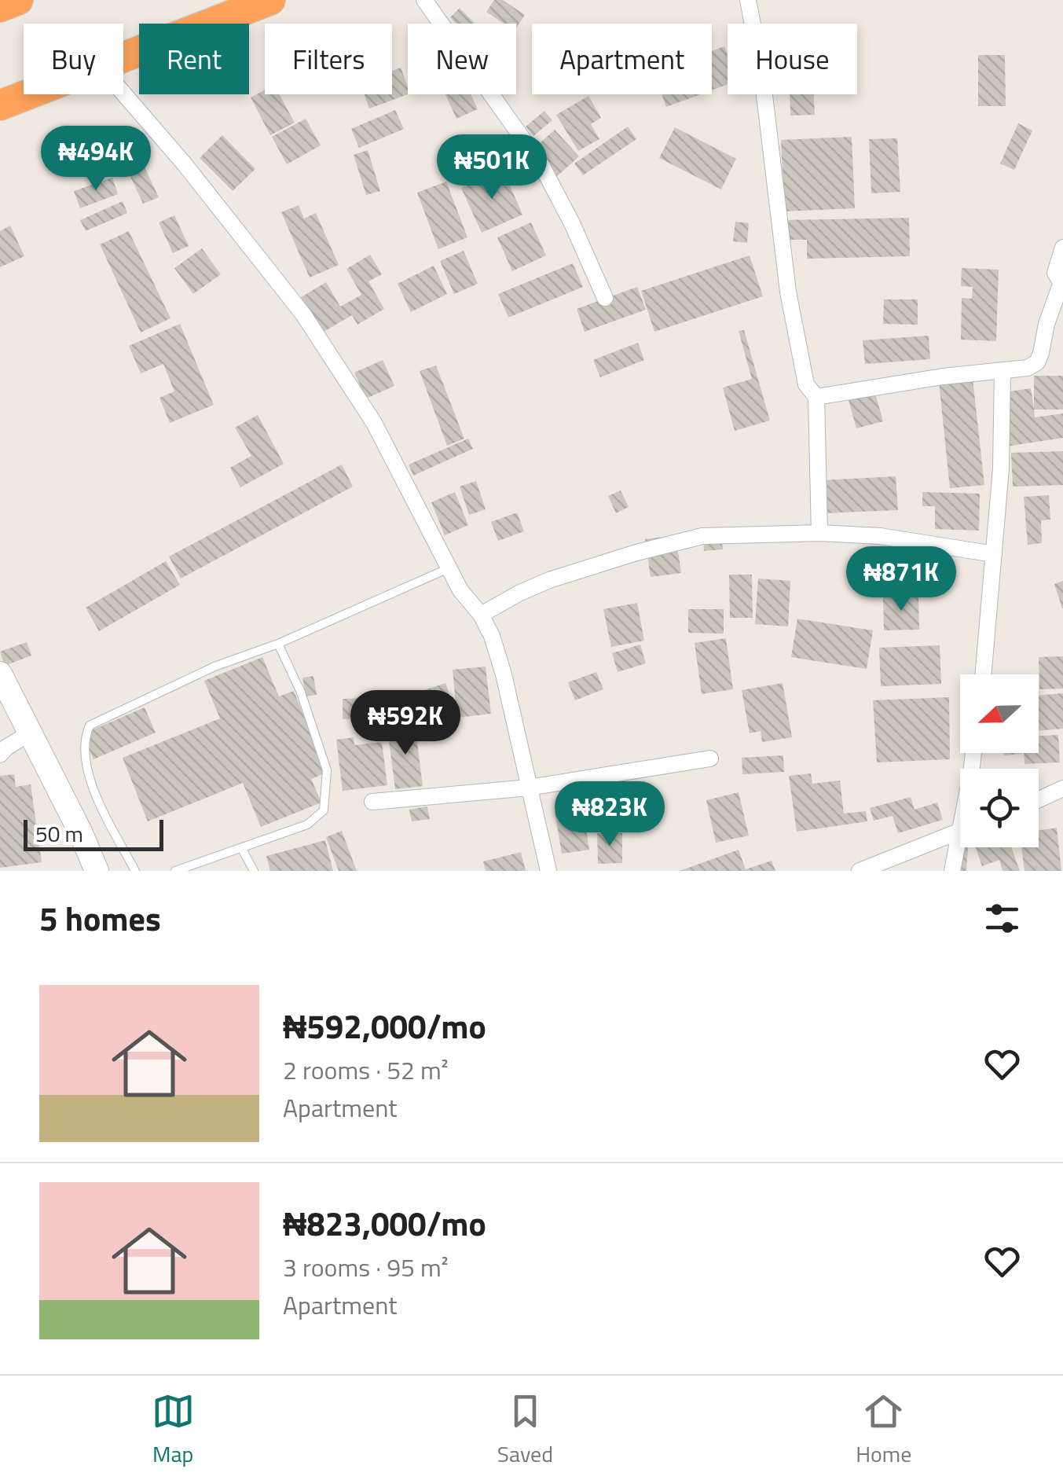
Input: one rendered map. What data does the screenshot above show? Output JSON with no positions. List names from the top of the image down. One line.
{"scale_bar":"50 m","north":"left","page":{"chip":["Buy","Rent","Filters","New","Apartment","House"],"price":["₦494K","₦501K","₦871K","₦592K","₦823K"],"scale":"50 m","heading":"5 homes","list":[{"name":"₦592,000/mo","note":"2 rooms · 52 m² · Apartment"},{"name":"₦823,000/mo","note":"3 rooms · 95 m² · Apartment"}],"tabs":["Map","Saved","Home"]}}
